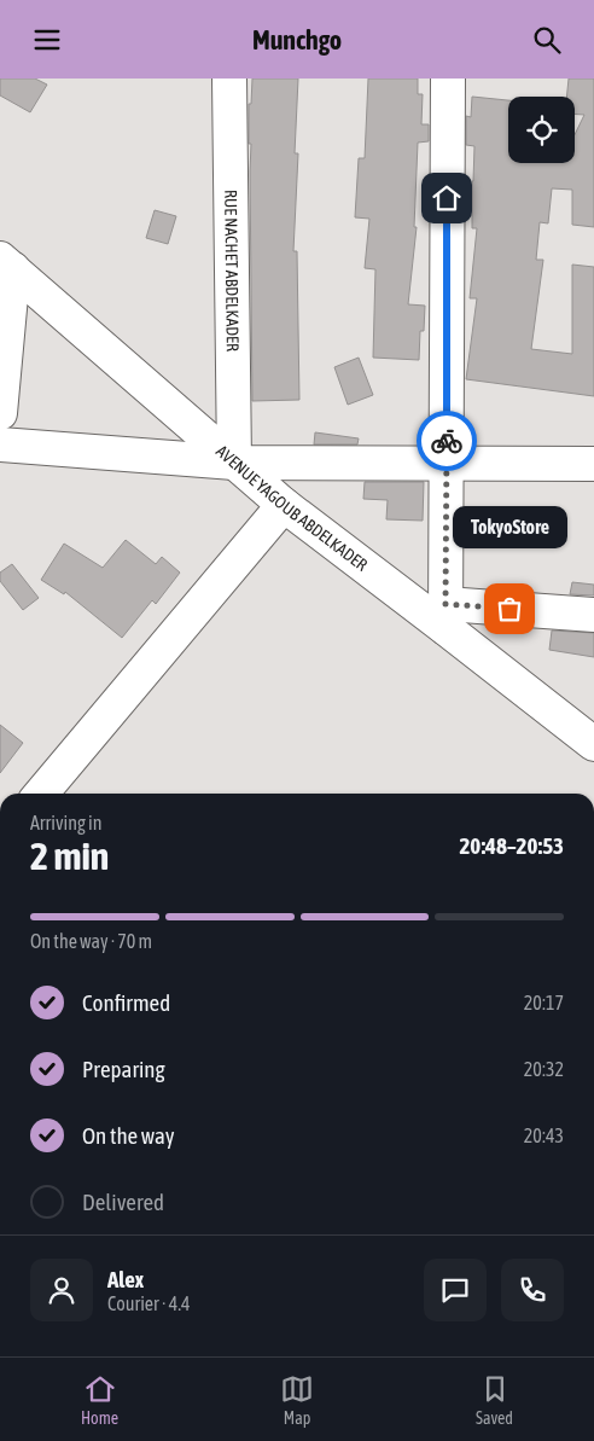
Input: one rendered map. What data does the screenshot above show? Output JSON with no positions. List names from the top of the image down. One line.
{"streets":{"street":["RUE NACHET ABDELKADER","AVENUE YAGOUB ABDELKADER"]},"crossings":[["RUE NACHET ABDELKADER","AVENUE YAGOUB ABDELKADER"]],"places":["TokyoStore"],"page":{"header":"Munchgo","bubble":"TokyoStore","heading":["2 min","Arriving in","20:48–20:53"],"panel":["Alex","Courier · 4.4"],"bar":"On the way · 70 m","list":[["Confirmed","20:17"],["Preparing","20:32"],["On the way","20:43"],"Delivered"],"tabs":["Home","Map","Saved"]}}
